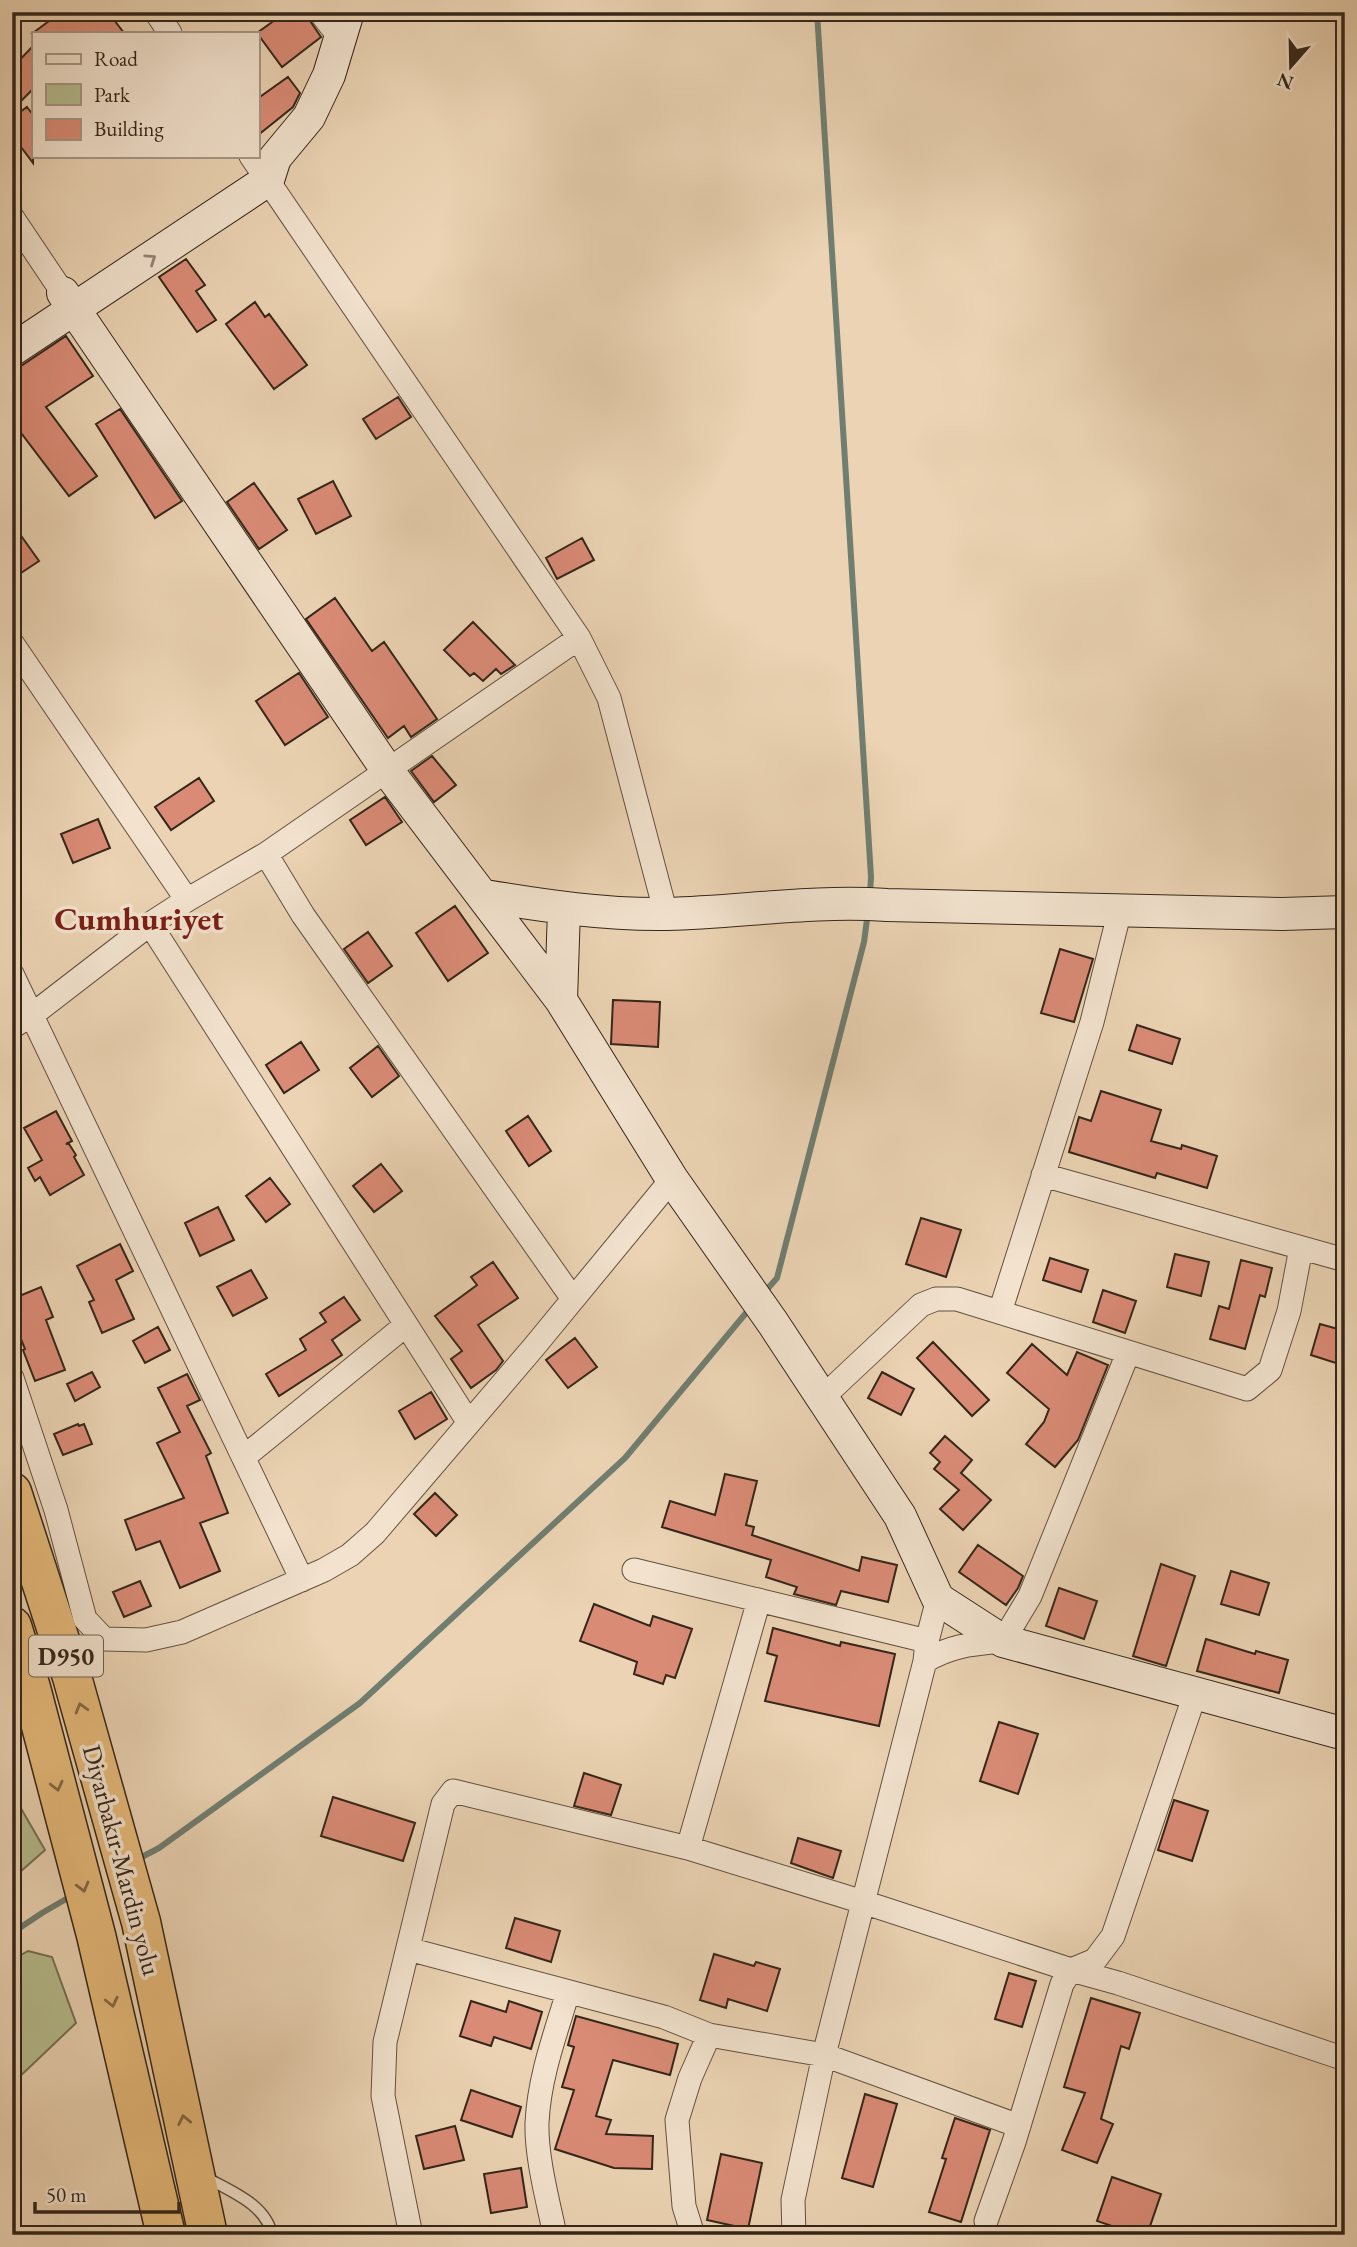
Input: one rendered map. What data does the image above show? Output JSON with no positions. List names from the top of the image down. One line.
{"streets":{"highway":["D950","Diyarbakır-Mardin yolu"]},"districts":["Cumhuriyet"],"legend":["Road","Park","Building"],"scale_bar":"50 m","north":"bottom"}
